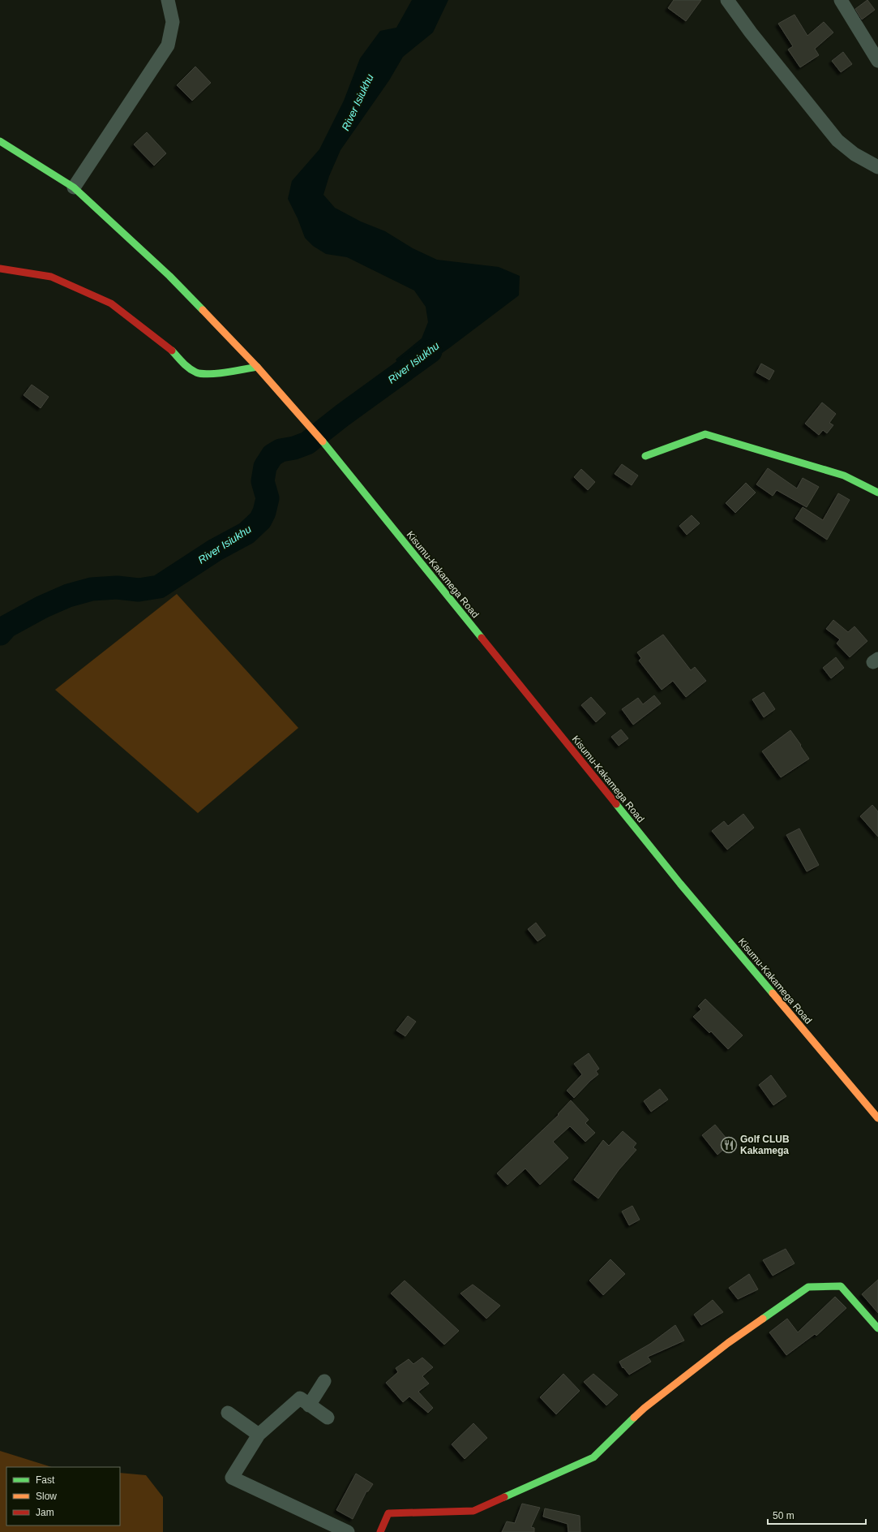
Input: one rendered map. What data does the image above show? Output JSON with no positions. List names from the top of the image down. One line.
{"streets":{"main road":["Kisumu-Kakamega Road"]},"water":["River Isiukhu"],"places":{"restaurant":["Golf CLUB Kakamega"]},"legend":["Fast","Slow","Jam"],"scale_bar":"50 m"}
